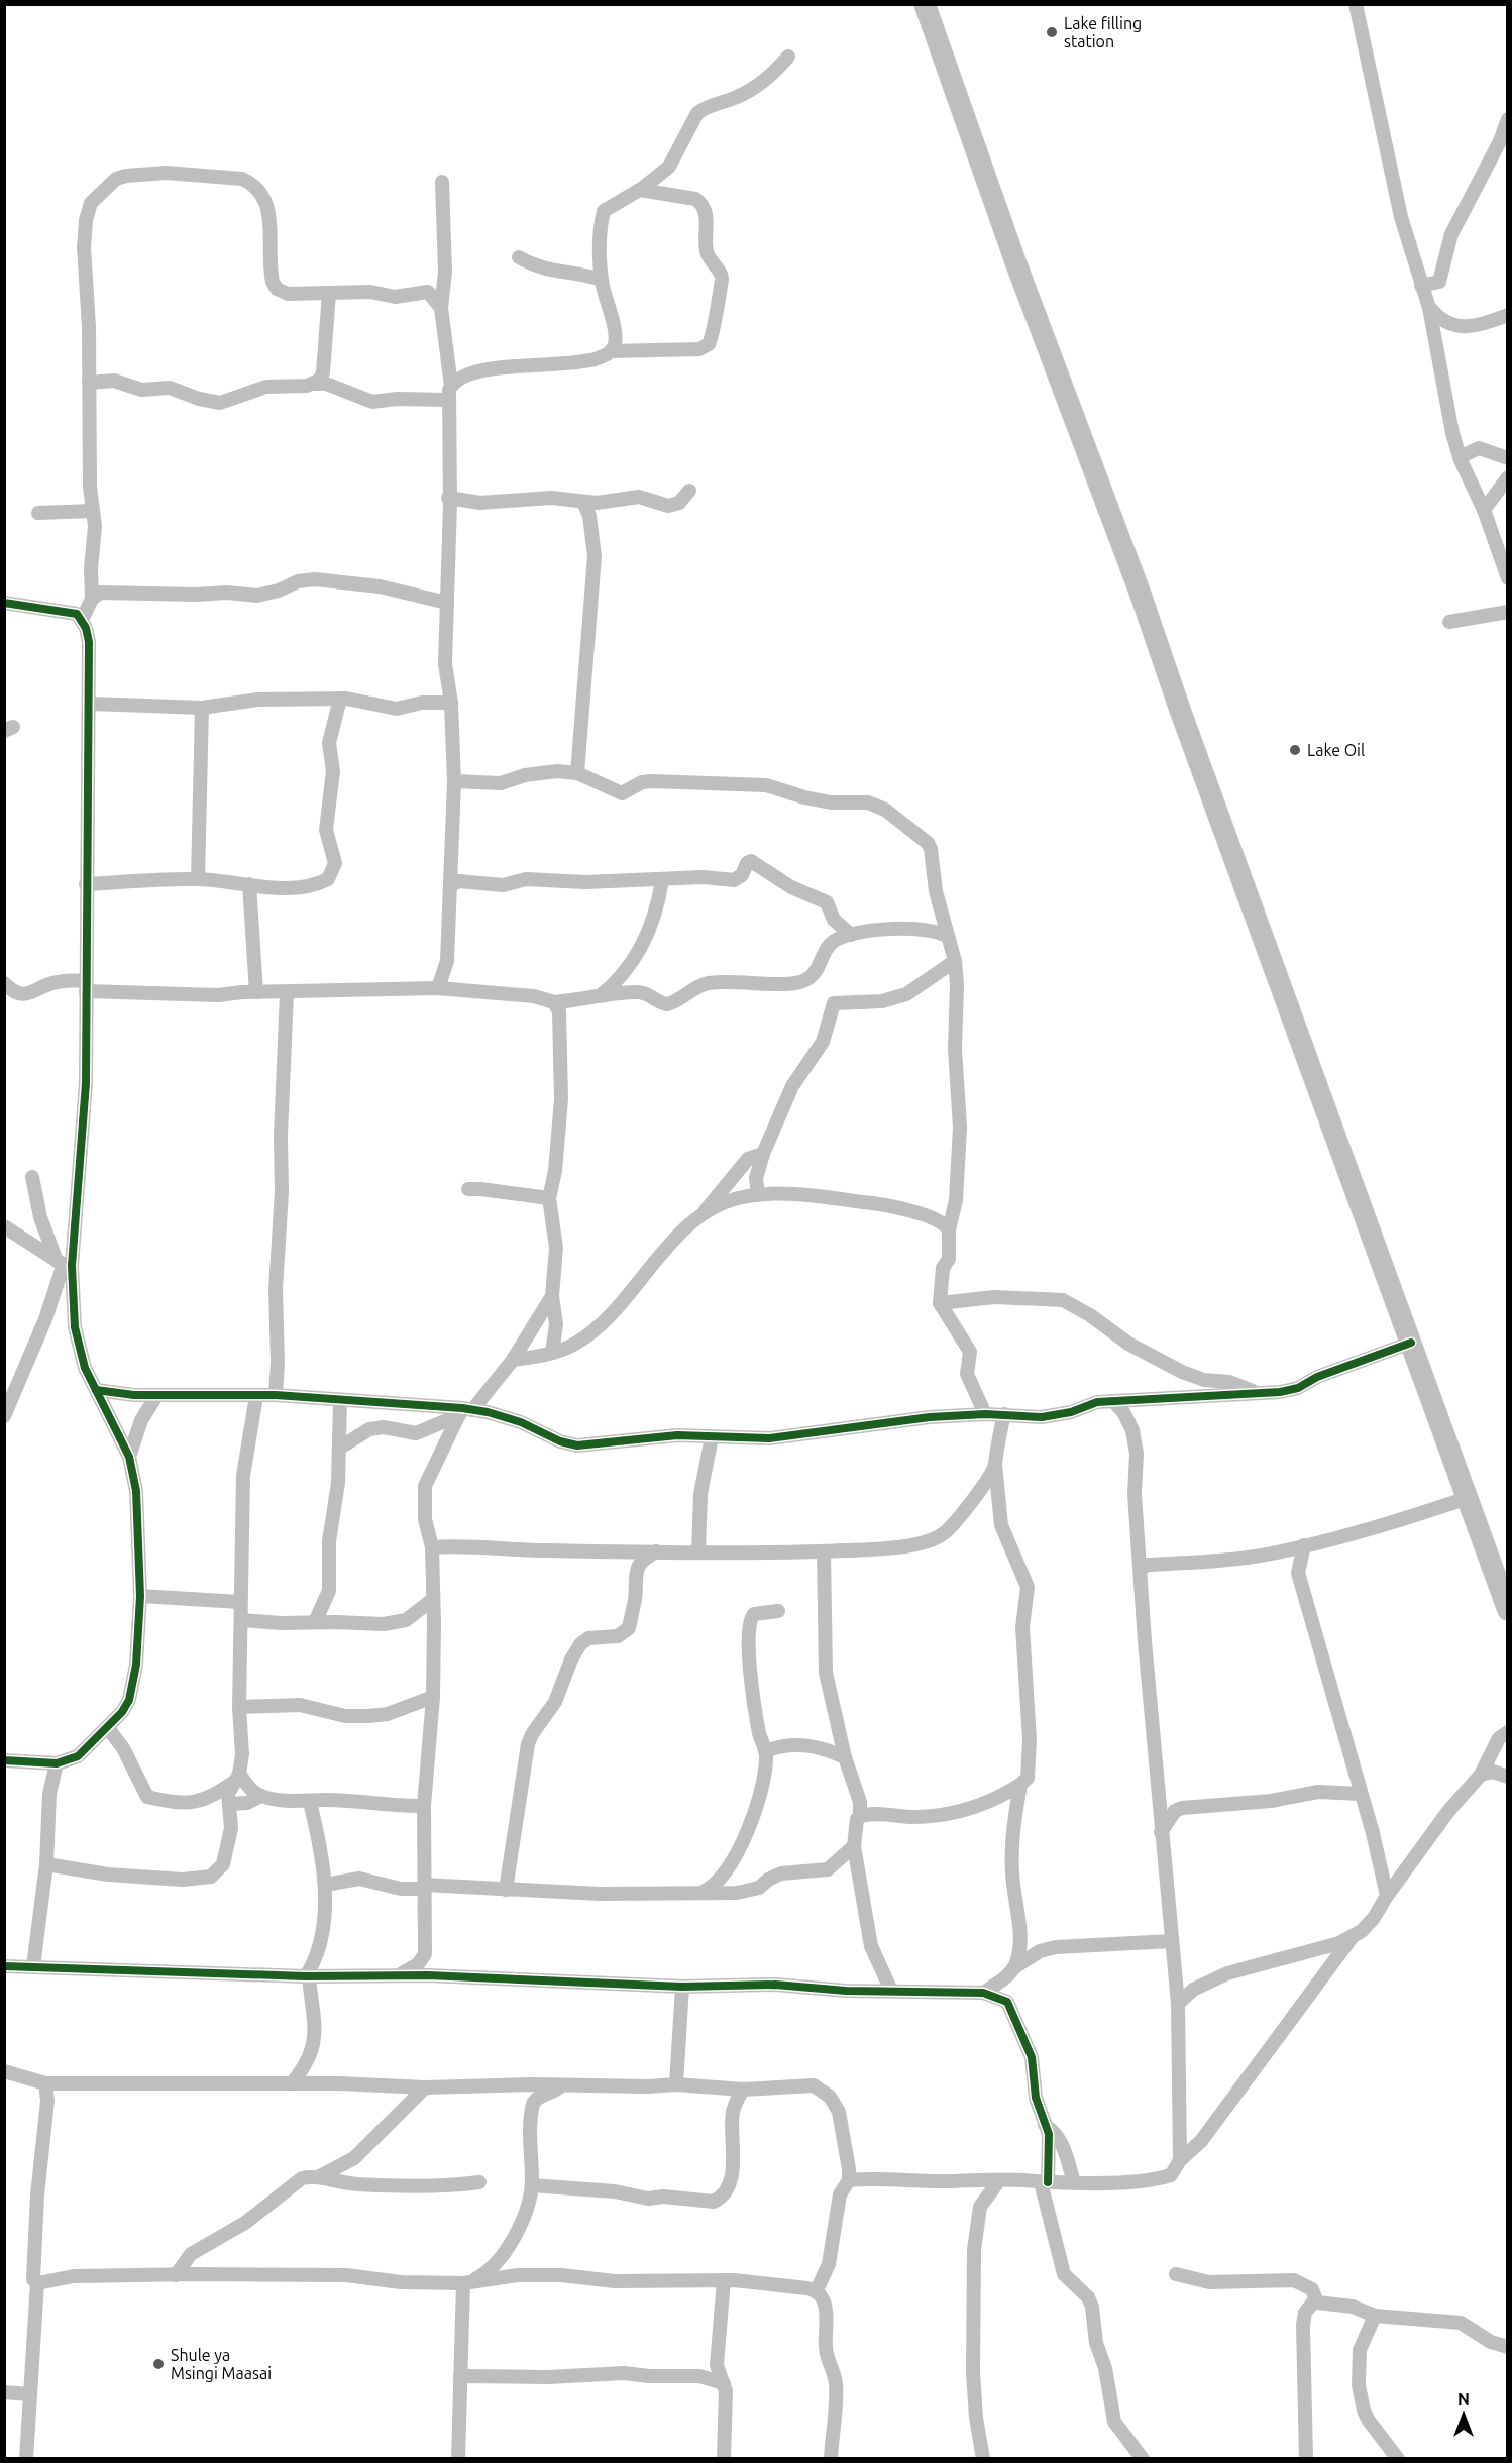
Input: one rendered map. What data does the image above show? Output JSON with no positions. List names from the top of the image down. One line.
{"places":["Lake filling station","Lake Oil","Shule ya Msingi Maasai"],"north":"top"}
